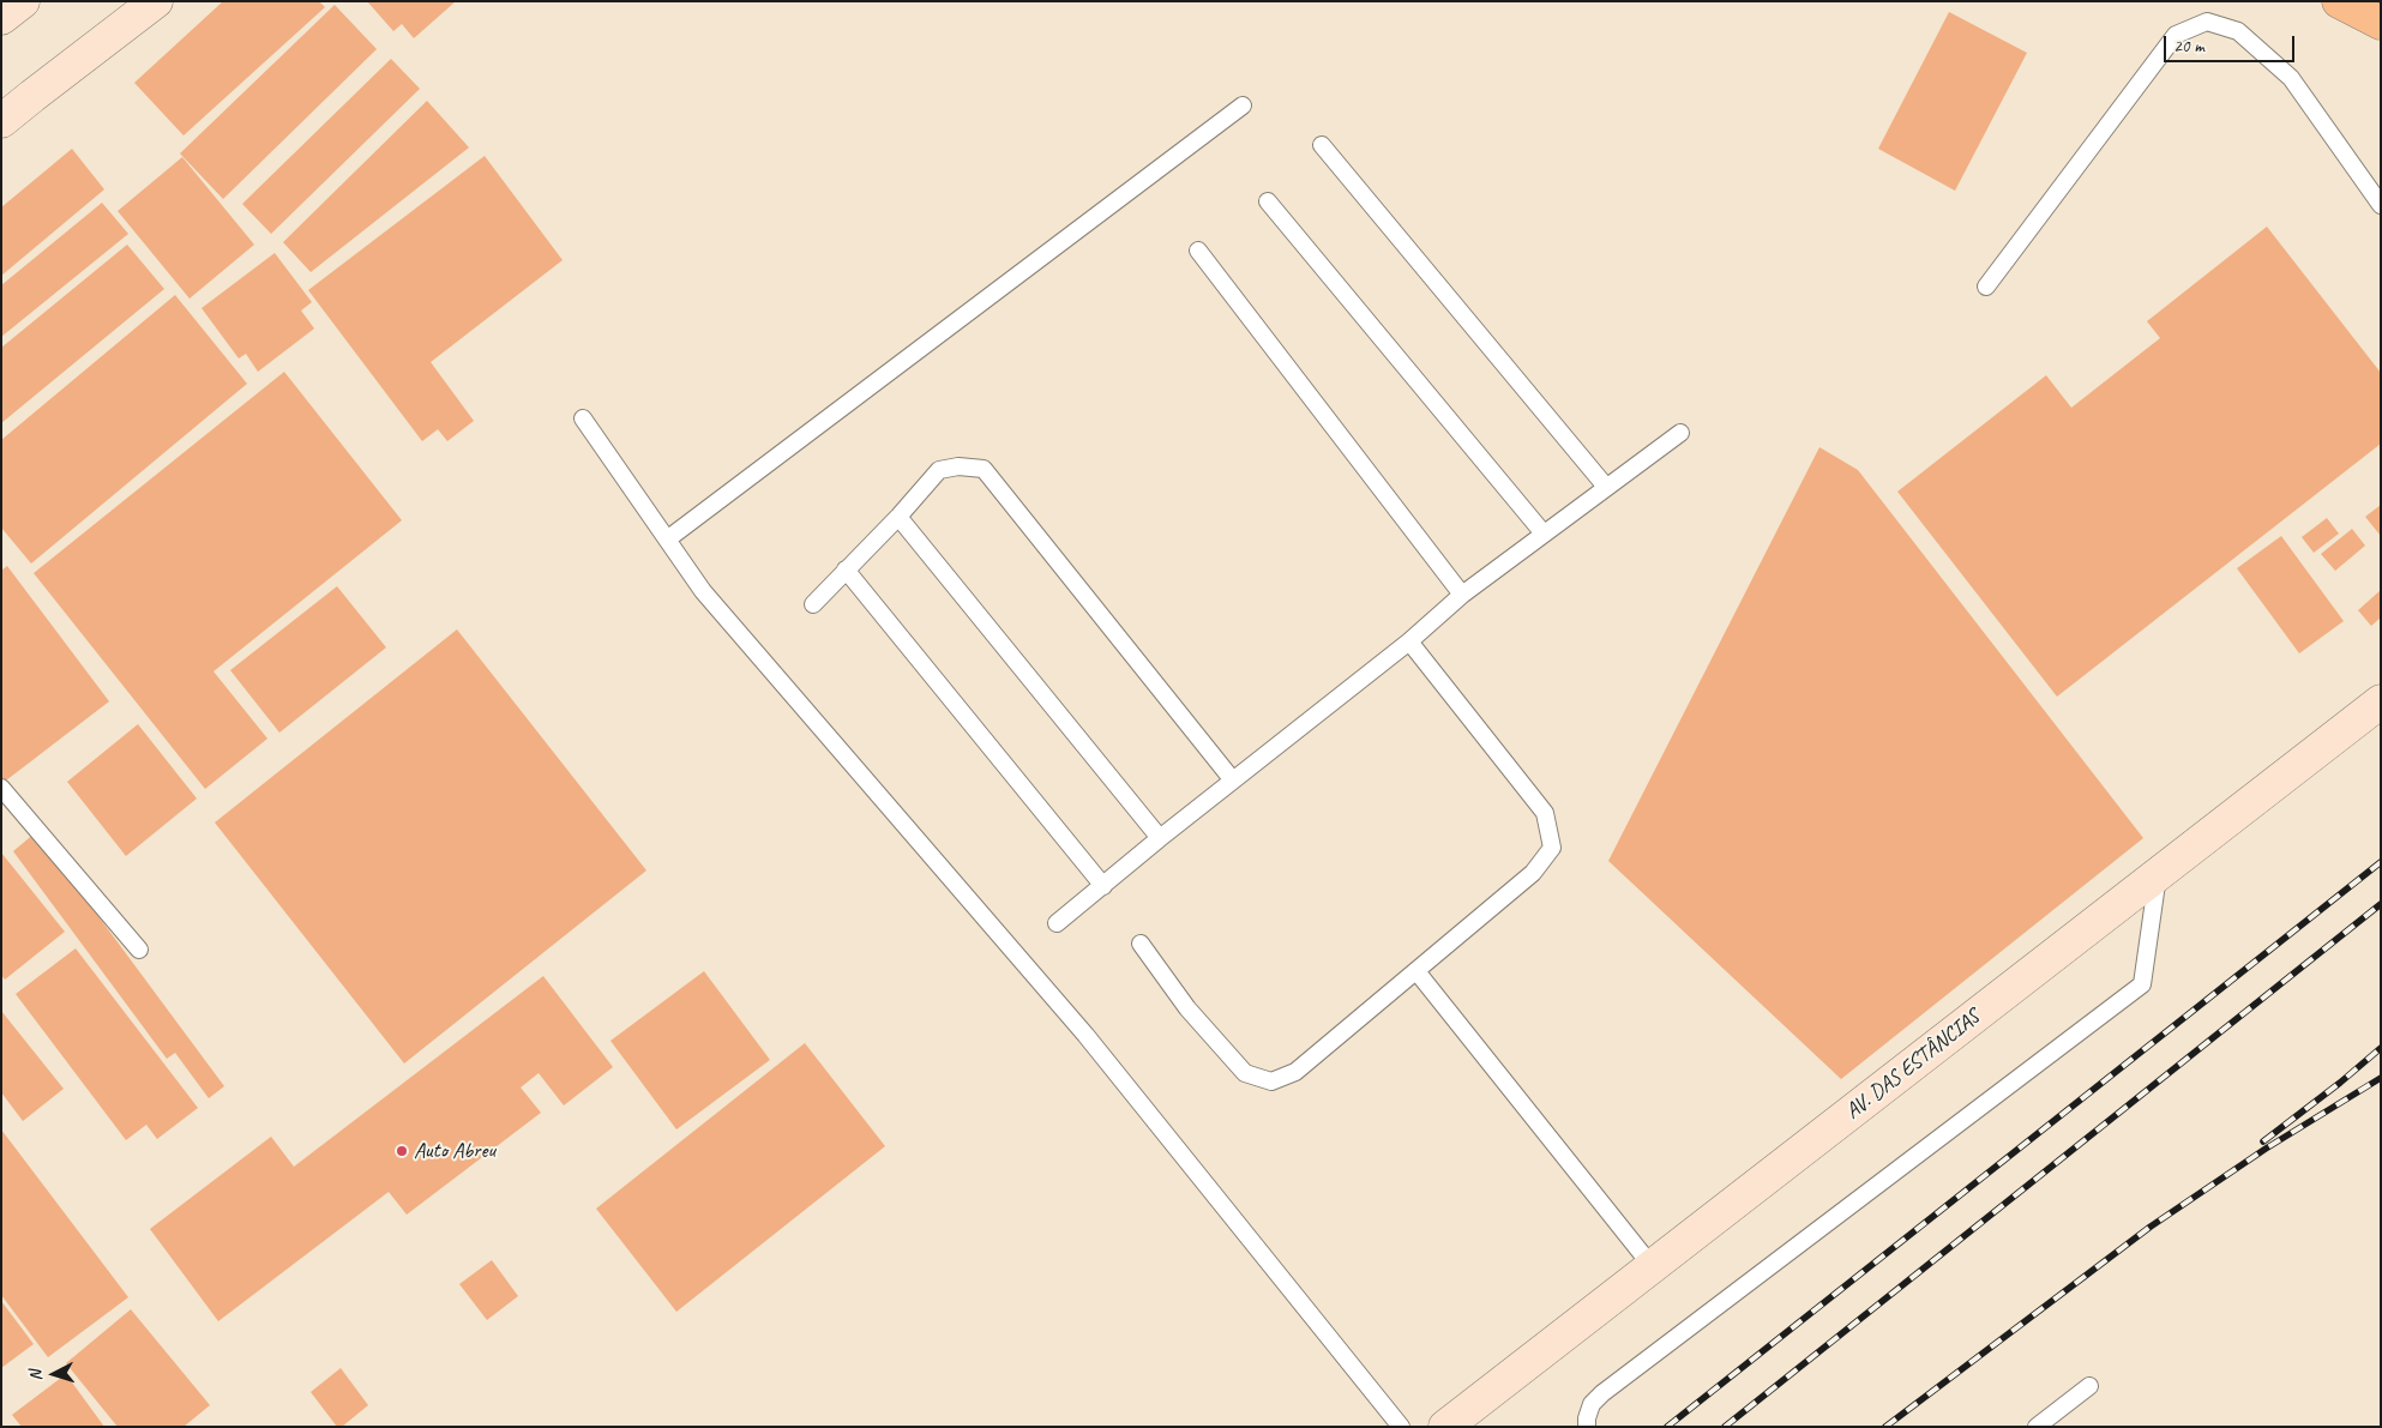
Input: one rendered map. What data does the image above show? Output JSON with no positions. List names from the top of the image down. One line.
{"streets":{"street":["AV. DAS ESTÂNCIAS"]},"places":["Auto Abreu"],"scale_bar":"20 m","north":"left"}
